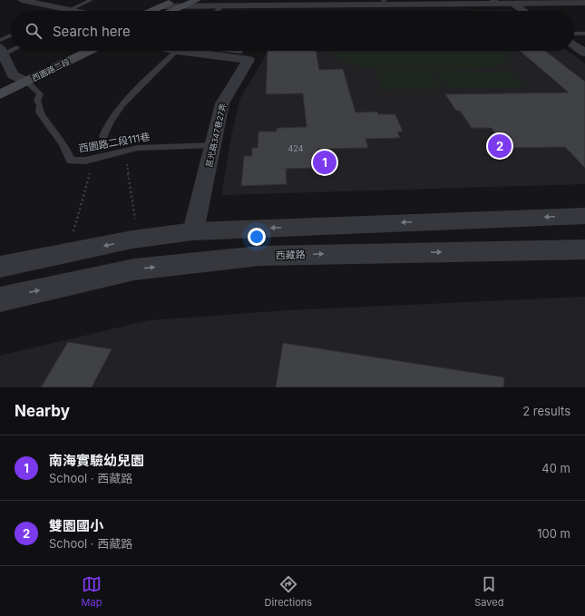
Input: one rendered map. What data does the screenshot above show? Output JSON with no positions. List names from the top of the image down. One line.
{"streets":{"main road":["西園路二段"],"street":["莒光路347巷27弄","西藏路"],"lane":["西園路二段111巷"]},"crossings":[["西園路二段","西園路二段111巷"],["莒光路347巷27弄","西園路二段111巷"]],"house_numbers":["424"],"page":{"search":"Search here","pins":["2","1"],"heading":["Nearby","2 results"],"list":[{"mark":"1","name":"南海實驗幼兒園","note":"School · 西藏路","value":"40 m"},{"mark":"2","name":"雙園國小","note":"School · 西藏路","value":"100 m"}],"nav":["Map","Directions","Saved"]}}
